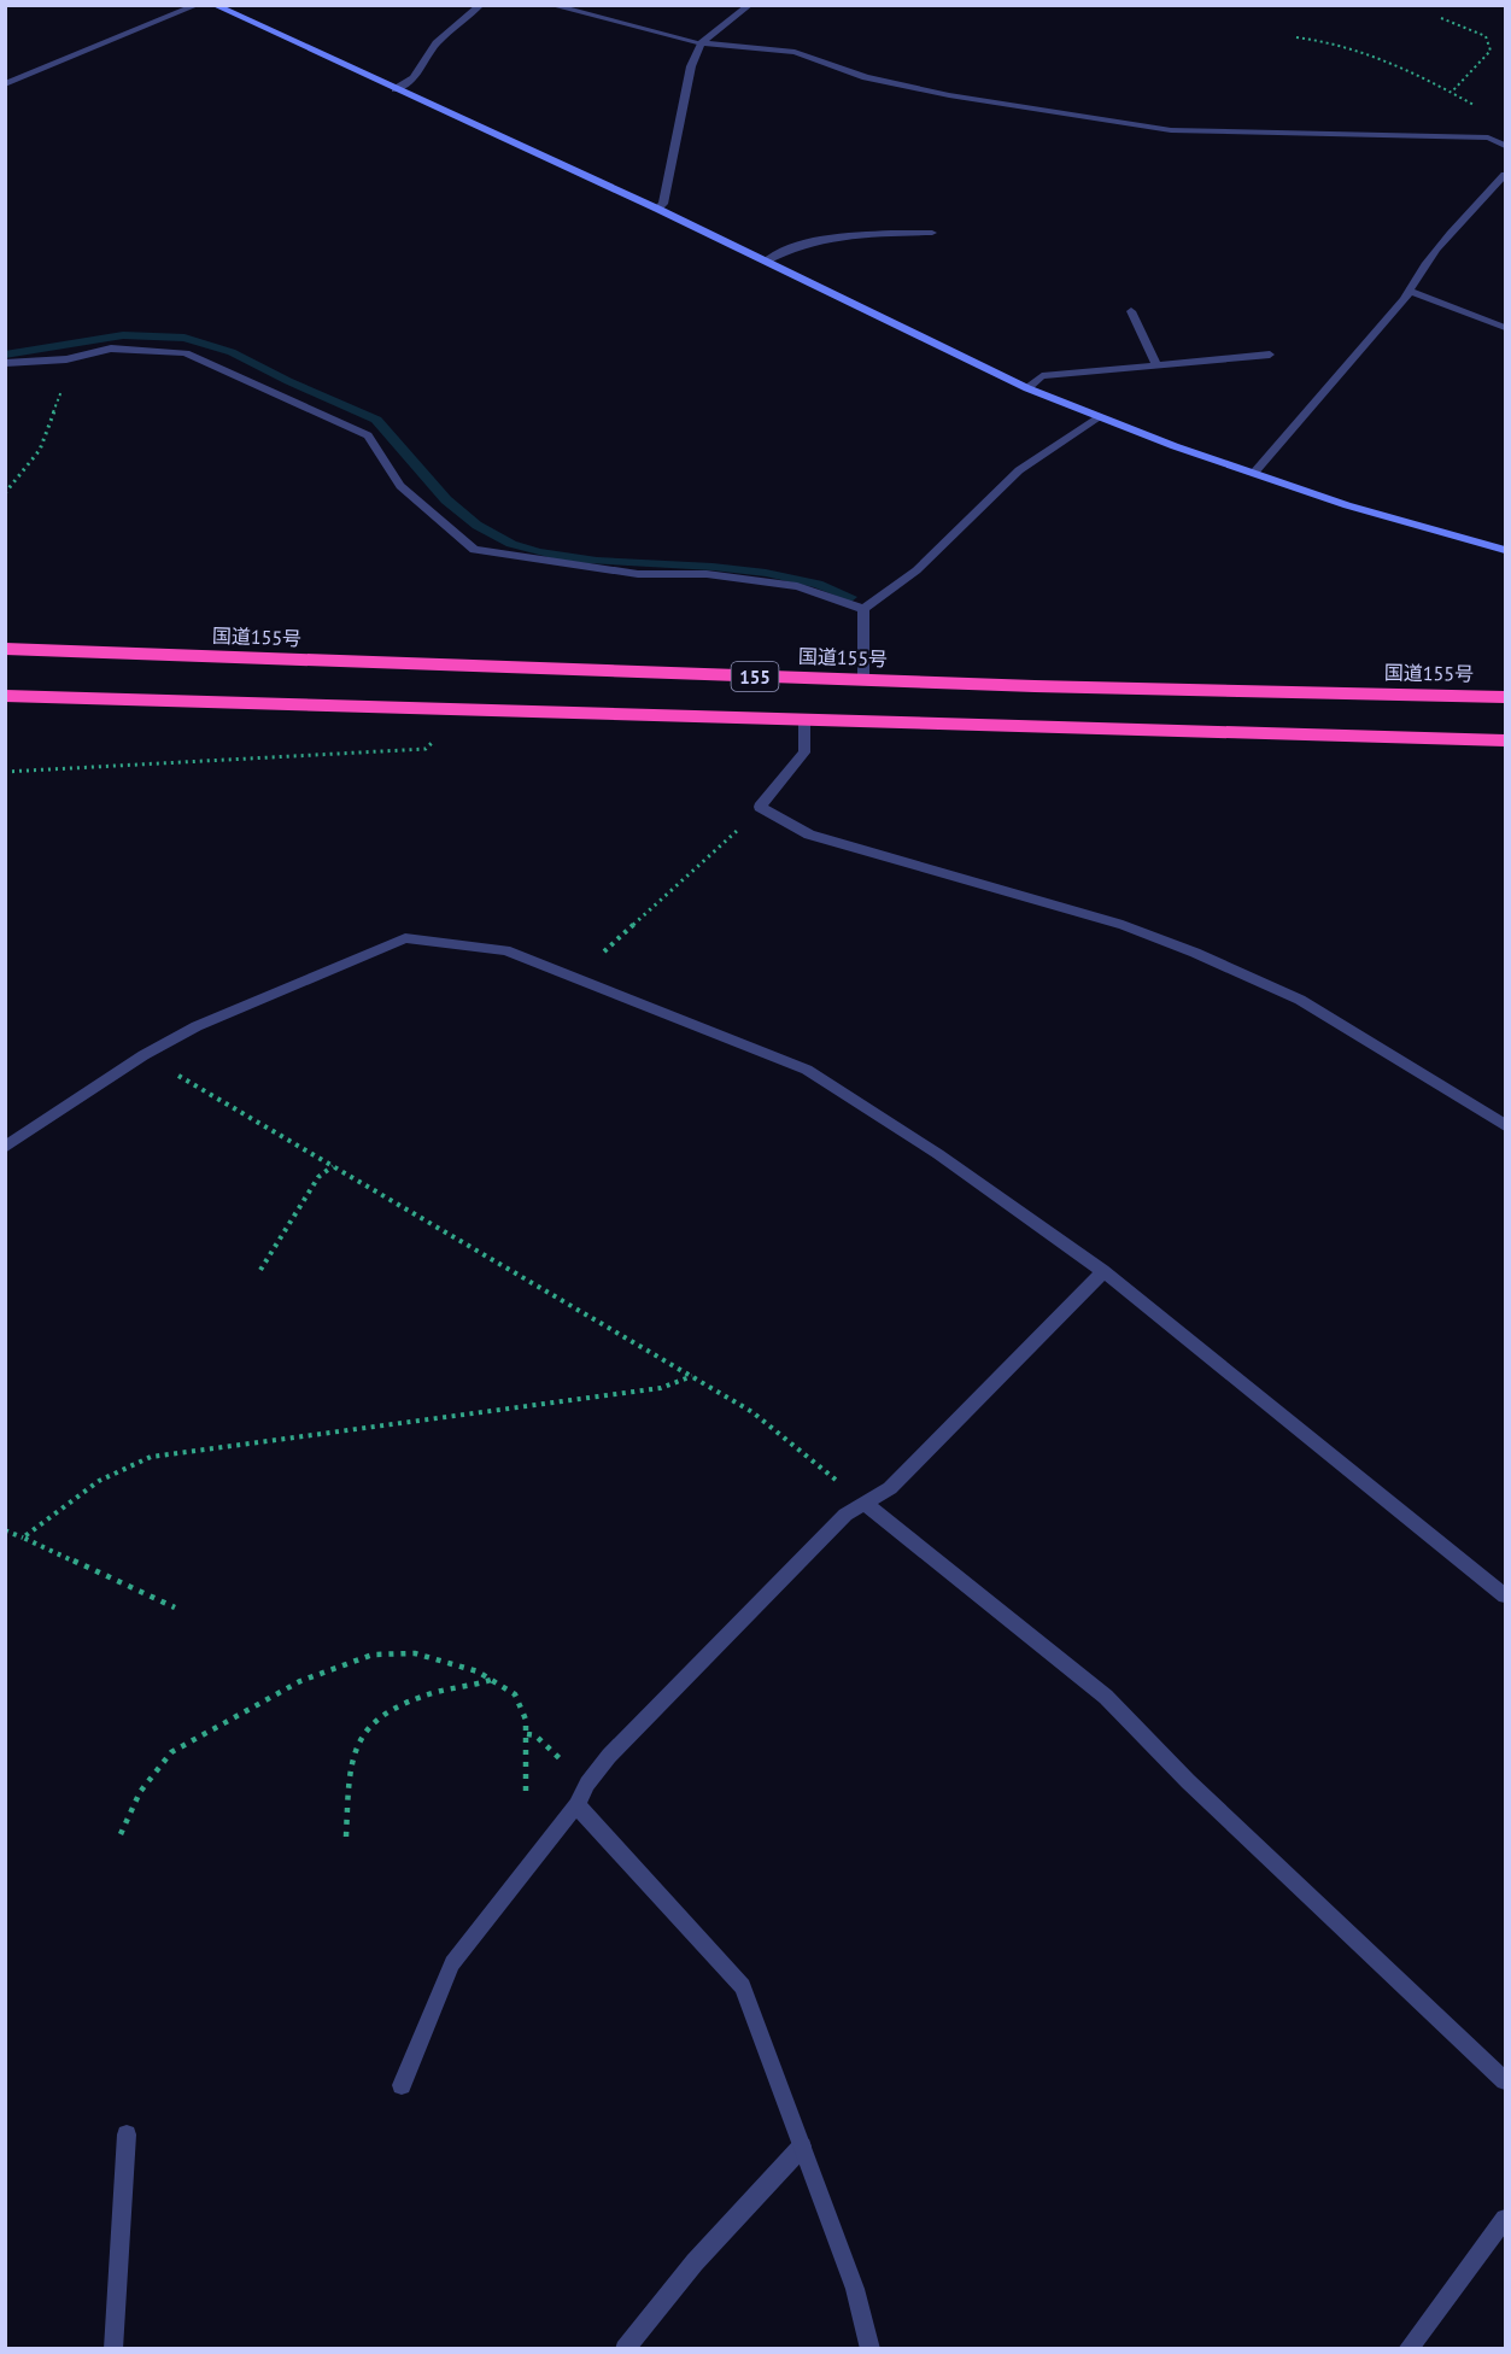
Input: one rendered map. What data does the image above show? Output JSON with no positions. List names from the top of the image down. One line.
{"streets":{"highway":["国道155号","155"]}}
